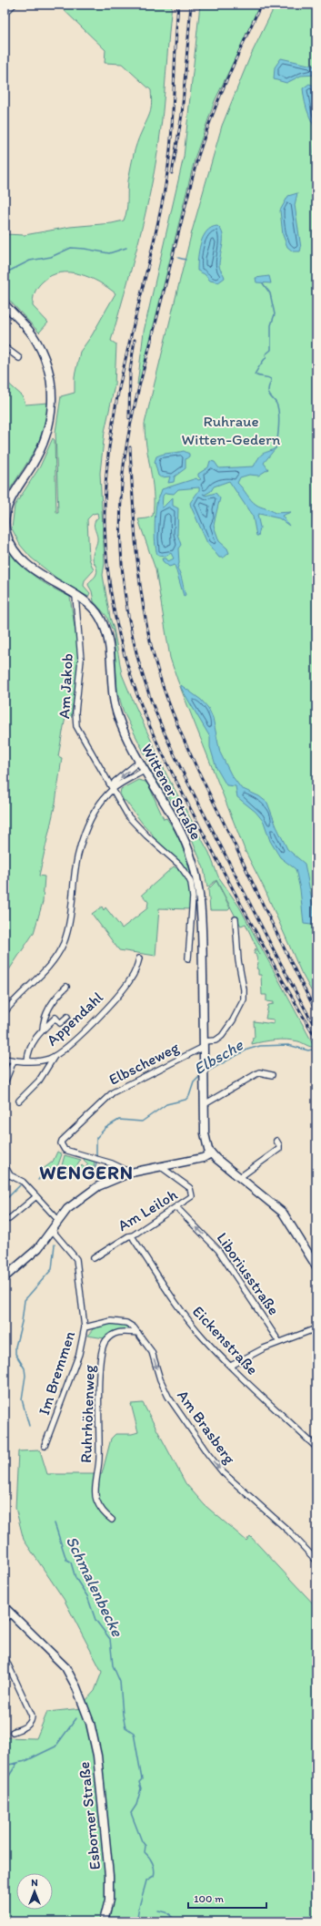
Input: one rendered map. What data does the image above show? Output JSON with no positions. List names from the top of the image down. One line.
{"streets":{"main road":["Wittener Straße","Esborner Straße"],"street":["Am Jakob","Appendahl","Elbscheweg","Am Leiloh","Liboriusstraße","Eickenstraße","Im Bremmen","Ruhrhöhenweg","Am Brasberg"]},"crossings":[["Am Jakob","Wittener Straße"],["Wittener Straße","Elbscheweg"],["Am Leiloh","Liboriusstraße"],["Am Leiloh","Eickenstraße"],["Im Bremmen","Am Brasberg"],["Ruhrhöhenweg","Am Brasberg"]],"one_way":["Liboriusstraße","Am Brasberg"],"districts":["WENGERN"],"water":["Elbsche","Schmalenbecke"],"parks":["Ruhraue Witten-Gedern"],"scale_bar":"100 m","north":"top"}
